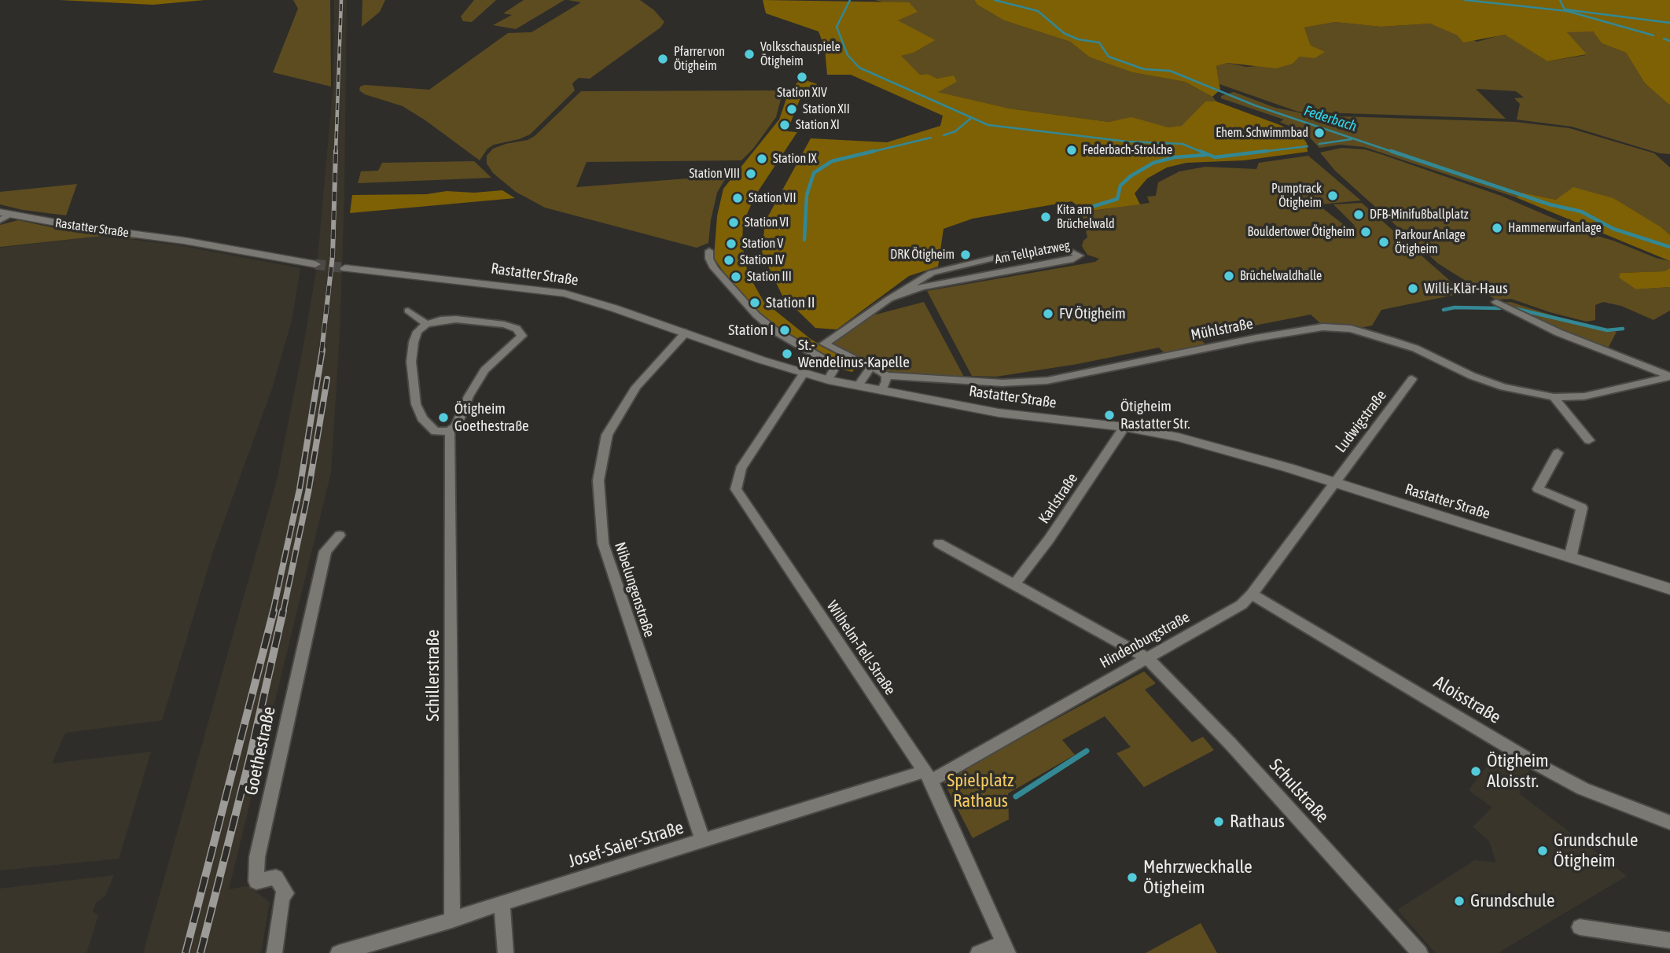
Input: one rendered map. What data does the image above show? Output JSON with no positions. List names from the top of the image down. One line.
{"streets":{"street":["Rastatter Straße","Am Tellplatzweg","Mühlstraße","Ludwigstraße","Karlstraße","Nibelungenstraße","Hindenburgstraße","Wilhelm-Tell-Straße","Schillerstraße","Aloisstraße","Goethestraße","Schulstraße","Josef-Saier-Straße"]},"crossings":[["Rastatter Straße","Ludwigstraße"],["Rastatter Straße","Karlstraße"],["Rastatter Straße","Nibelungenstraße"],["Rastatter Straße","Hindenburgstraße"],["Rastatter Straße","Wilhelm-Tell-Straße"],["Am Tellplatzweg","Mühlstraße"],["Ludwigstraße","Hindenburgstraße"],["Nibelungenstraße","Josef-Saier-Straße"],["Hindenburgstraße","Wilhelm-Tell-Straße"],["Hindenburgstraße","Aloisstraße"],["Hindenburgstraße","Schulstraße"],["Hindenburgstraße","Josef-Saier-Straße"],["Wilhelm-Tell-Straße","Josef-Saier-Straße"],["Schillerstraße","Josef-Saier-Straße"]],"water":["Federbach"],"parks":["Spielplatz Rathaus"],"places":["Volksschauspiele Ötigheim","Pfarrer von Ötigheim","Station XIV","Station XII","Station XI","Ehem. Schwimmbad","Federbach-Strolche","Station IX","Station VIII","Pumptrack Ötigheim","Station VII","DFB-Minifußballplatz","Kita am Brüchelwald","Station VI","Hammerwurfanlage","Bouldertower Ötigheim","Parkour Anlage Ötigheim","Station V","DRK Ötigheim","Station IV","Brüchelwaldhalle","Station III","Willi-Klär-Haus","Station II","FV Ötigheim","Station I","St.- Wendelinus-Kapelle","Ötigheim Rastatter Str.","Ötigheim Goethestraße","Ötigheim Aloisstr.","Rathaus","Grundschule Ötigheim","Mehrzweckhalle Ötigheim","Grundschule"]}
